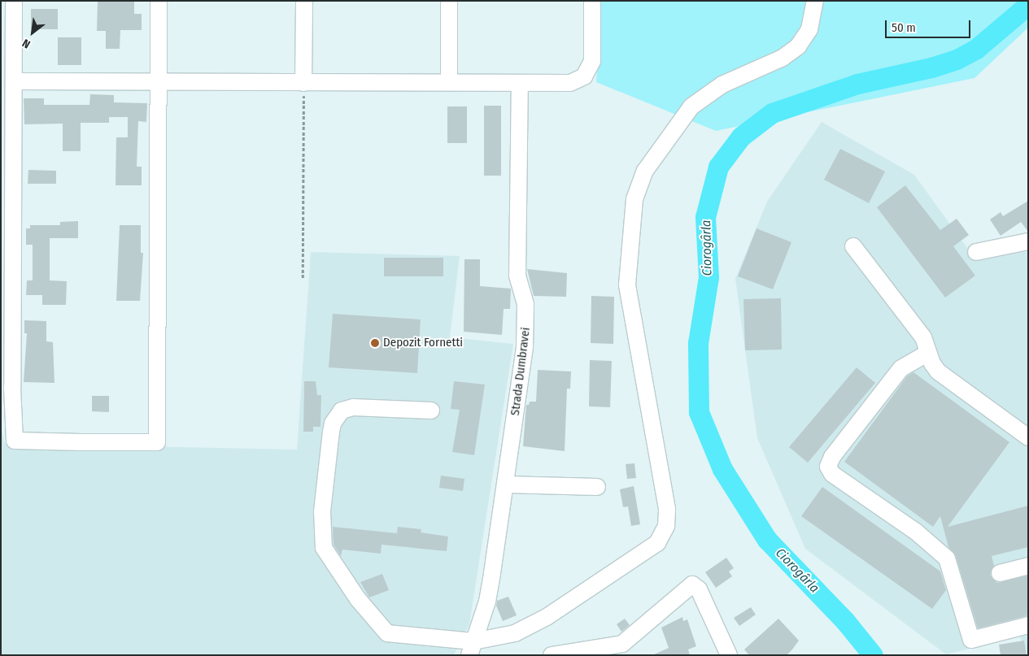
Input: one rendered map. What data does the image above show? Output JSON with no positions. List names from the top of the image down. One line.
{"streets":{"street":["Strada Dumbravei"]},"water":["Ciorogârla"],"places":["Depozit Fornetti"],"scale_bar":"50 m","north":"bottom left"}
